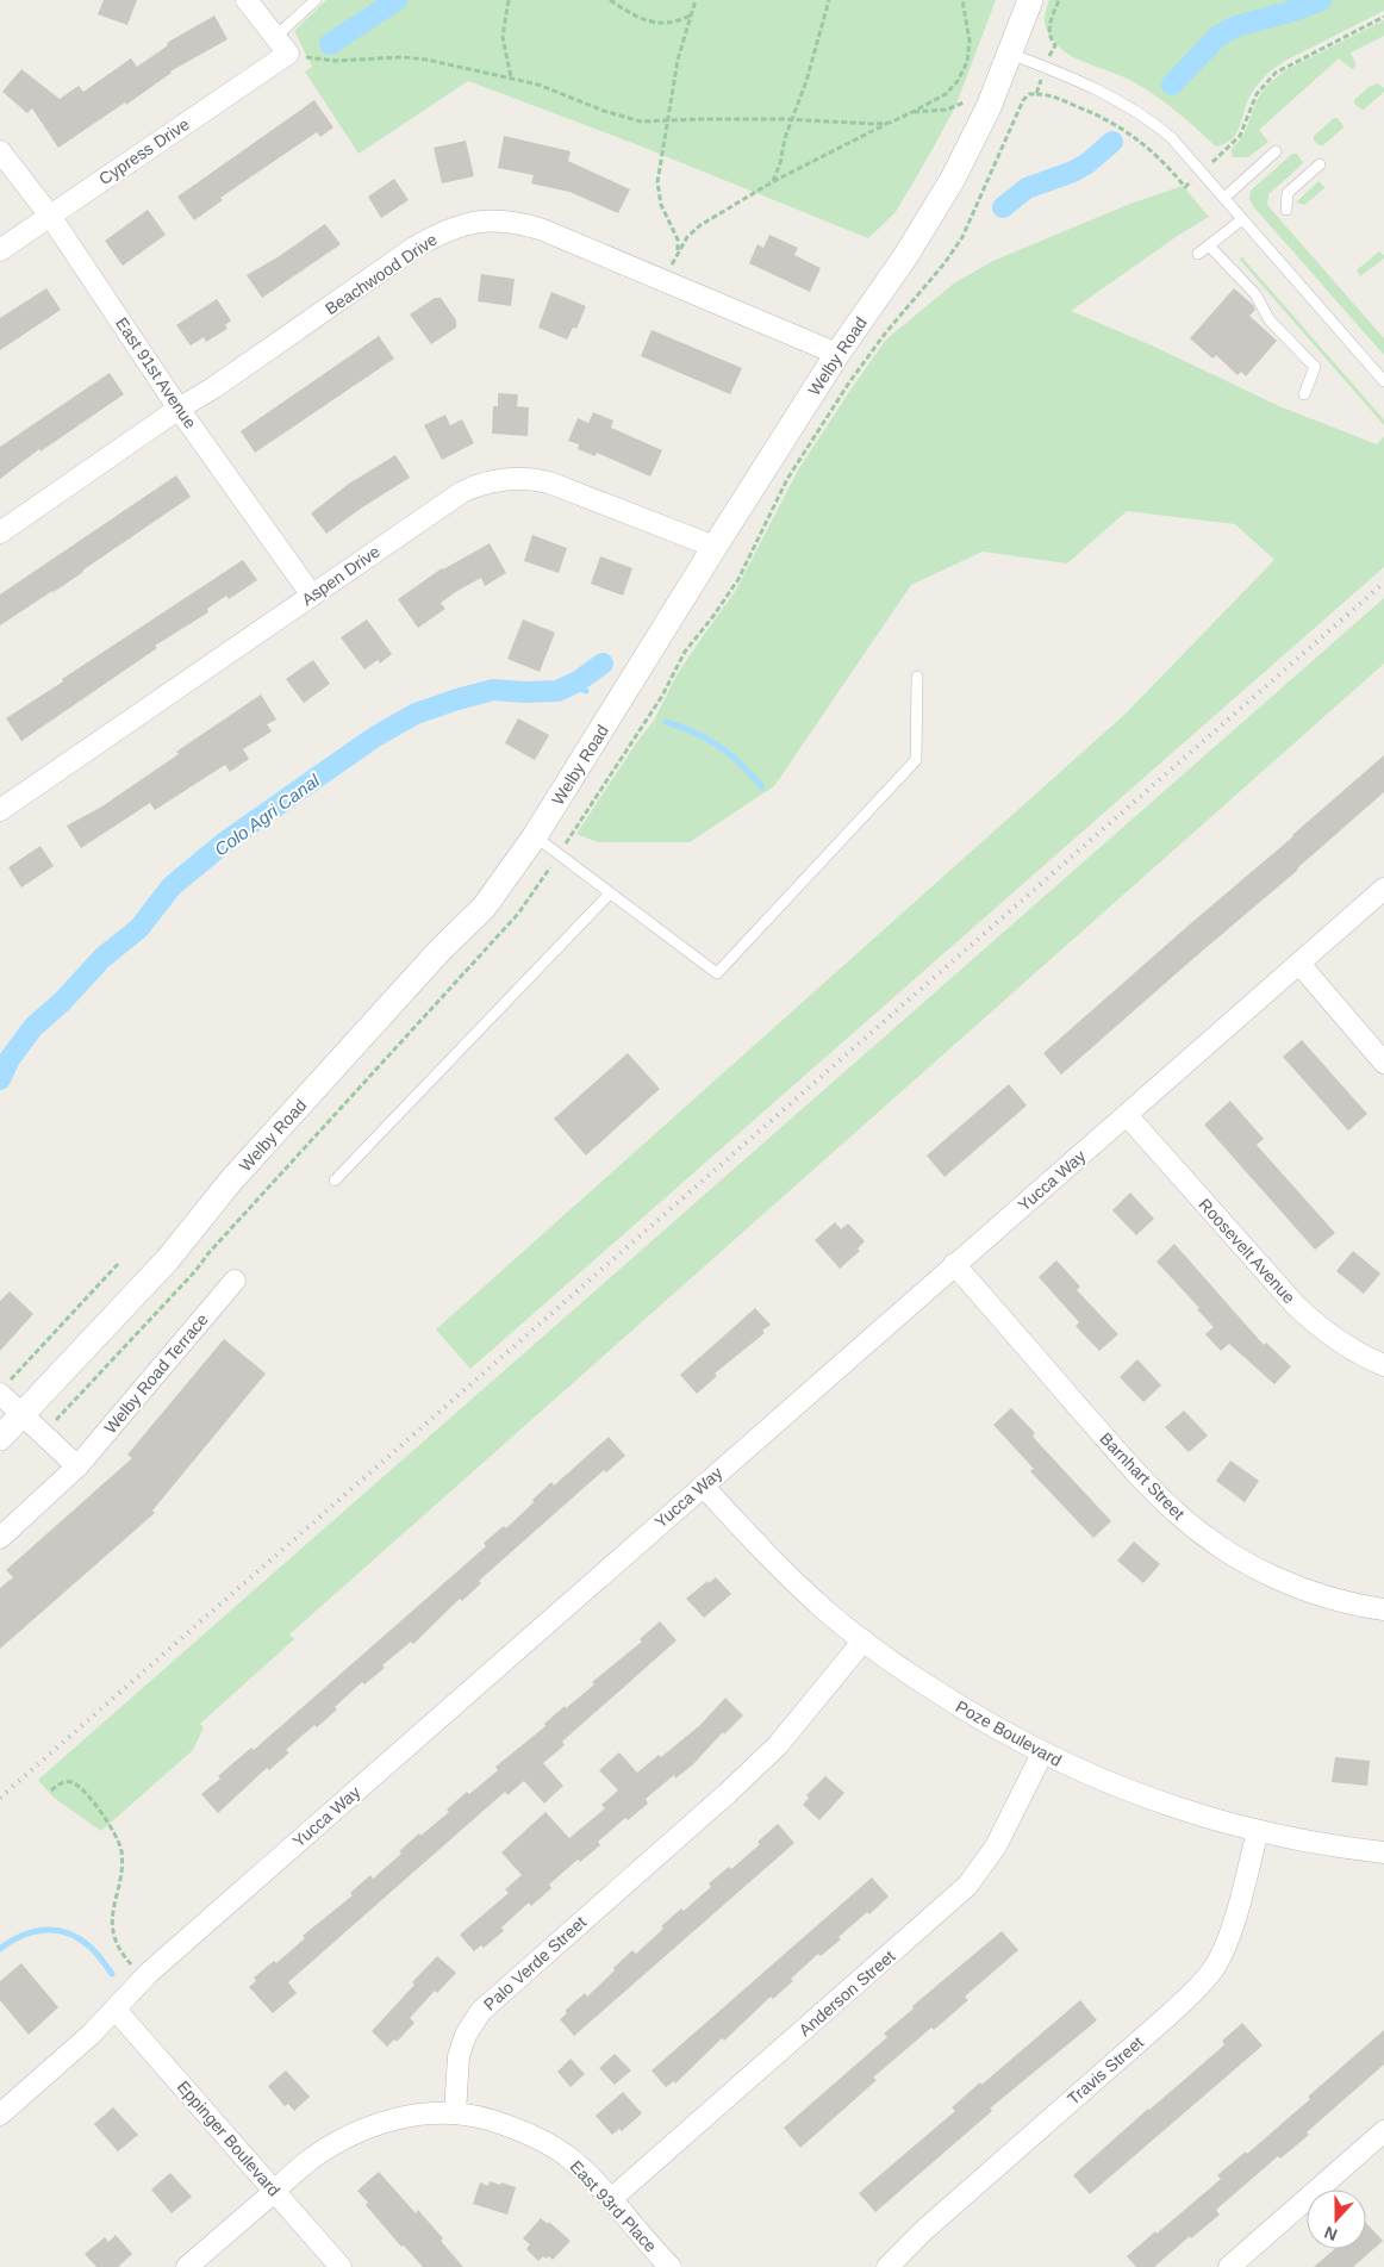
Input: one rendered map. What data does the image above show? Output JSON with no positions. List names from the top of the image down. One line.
{"streets":{"street":["Cypress Drive","Beachwood Drive","Welby Road","East 91st Avenue","Aspen Drive","Yucca Way","Roosevelt Avenue","Welby Road Terrace","Barnhart Street","Poze Boulevard","Palo Verde Street","Anderson Street","Travis Street","Eppinger Boulevard","East 93rd Place"]},"crossings":[["Cypress Drive","East 91st Avenue"],["Beachwood Drive","Welby Road"],["Beachwood Drive","East 91st Avenue"],["Welby Road","Aspen Drive"],["East 91st Avenue","Aspen Drive"],["Yucca Way","Roosevelt Avenue"],["Yucca Way","Barnhart Street"],["Yucca Way","Poze Boulevard"],["Yucca Way","Eppinger Boulevard"],["Poze Boulevard","Palo Verde Street"],["Poze Boulevard","Anderson Street"],["Poze Boulevard","Travis Street"],["Palo Verde Street","East 93rd Place"],["Anderson Street","East 93rd Place"]],"water":["Colo Agri Canal"],"north":"bottom"}
